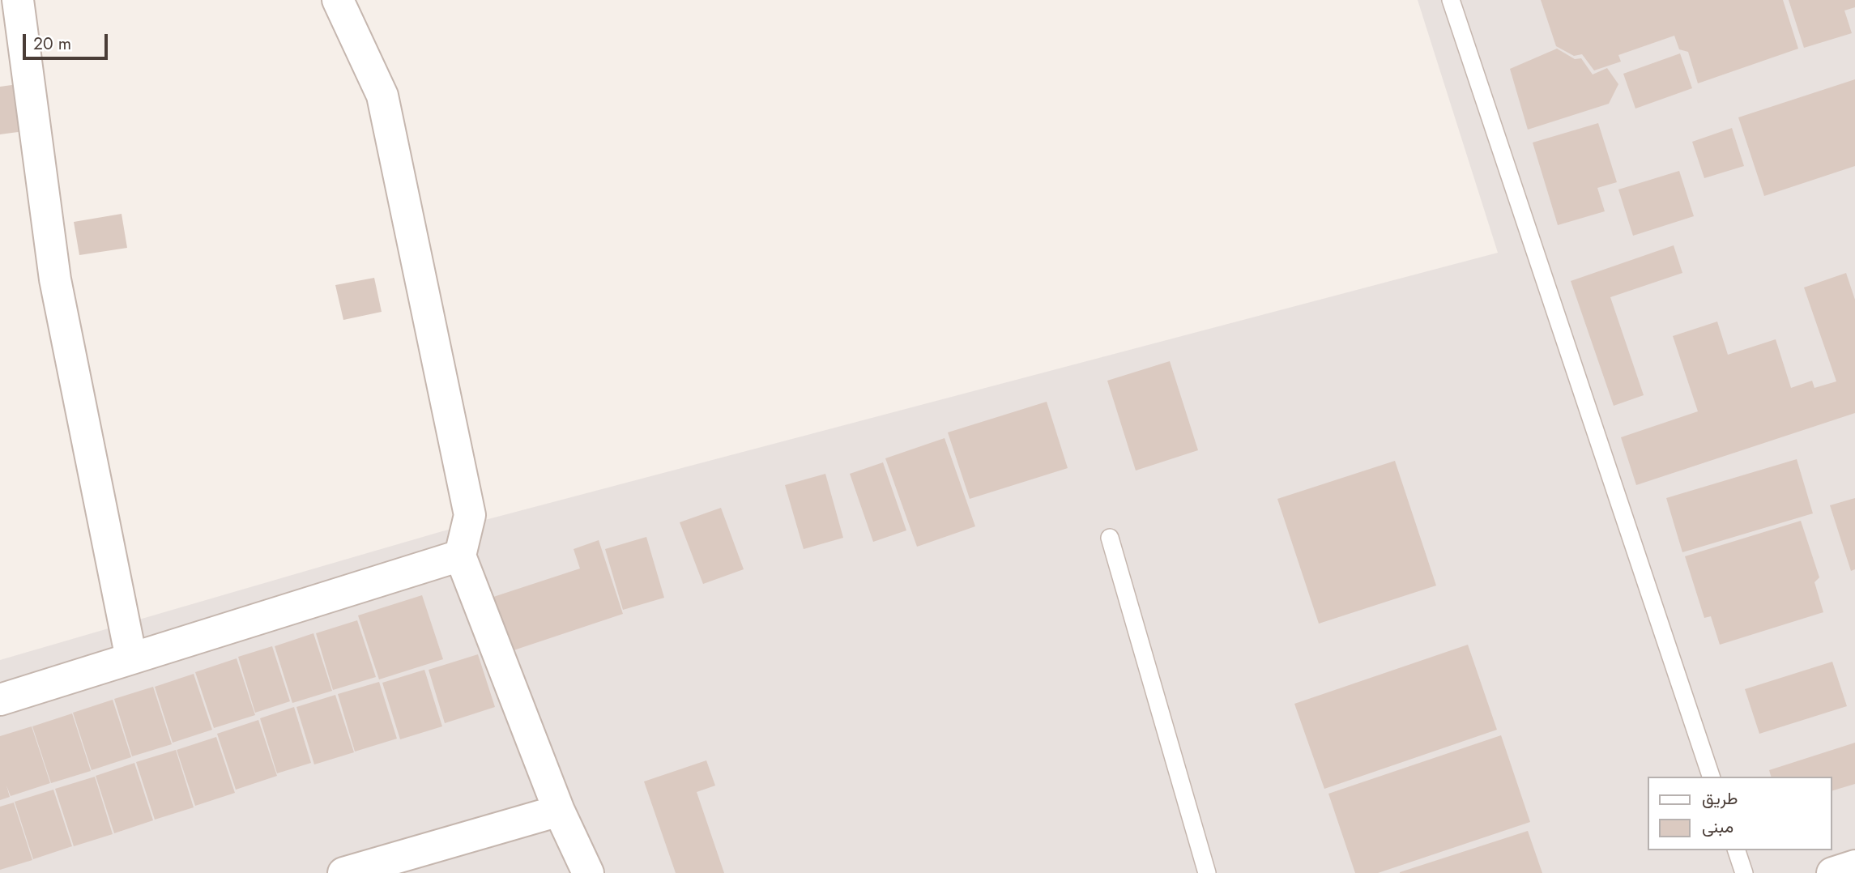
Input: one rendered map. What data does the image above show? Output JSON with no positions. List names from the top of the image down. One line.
{"legend":["طريق","مبنى"],"scale_bar":"20 m"}
